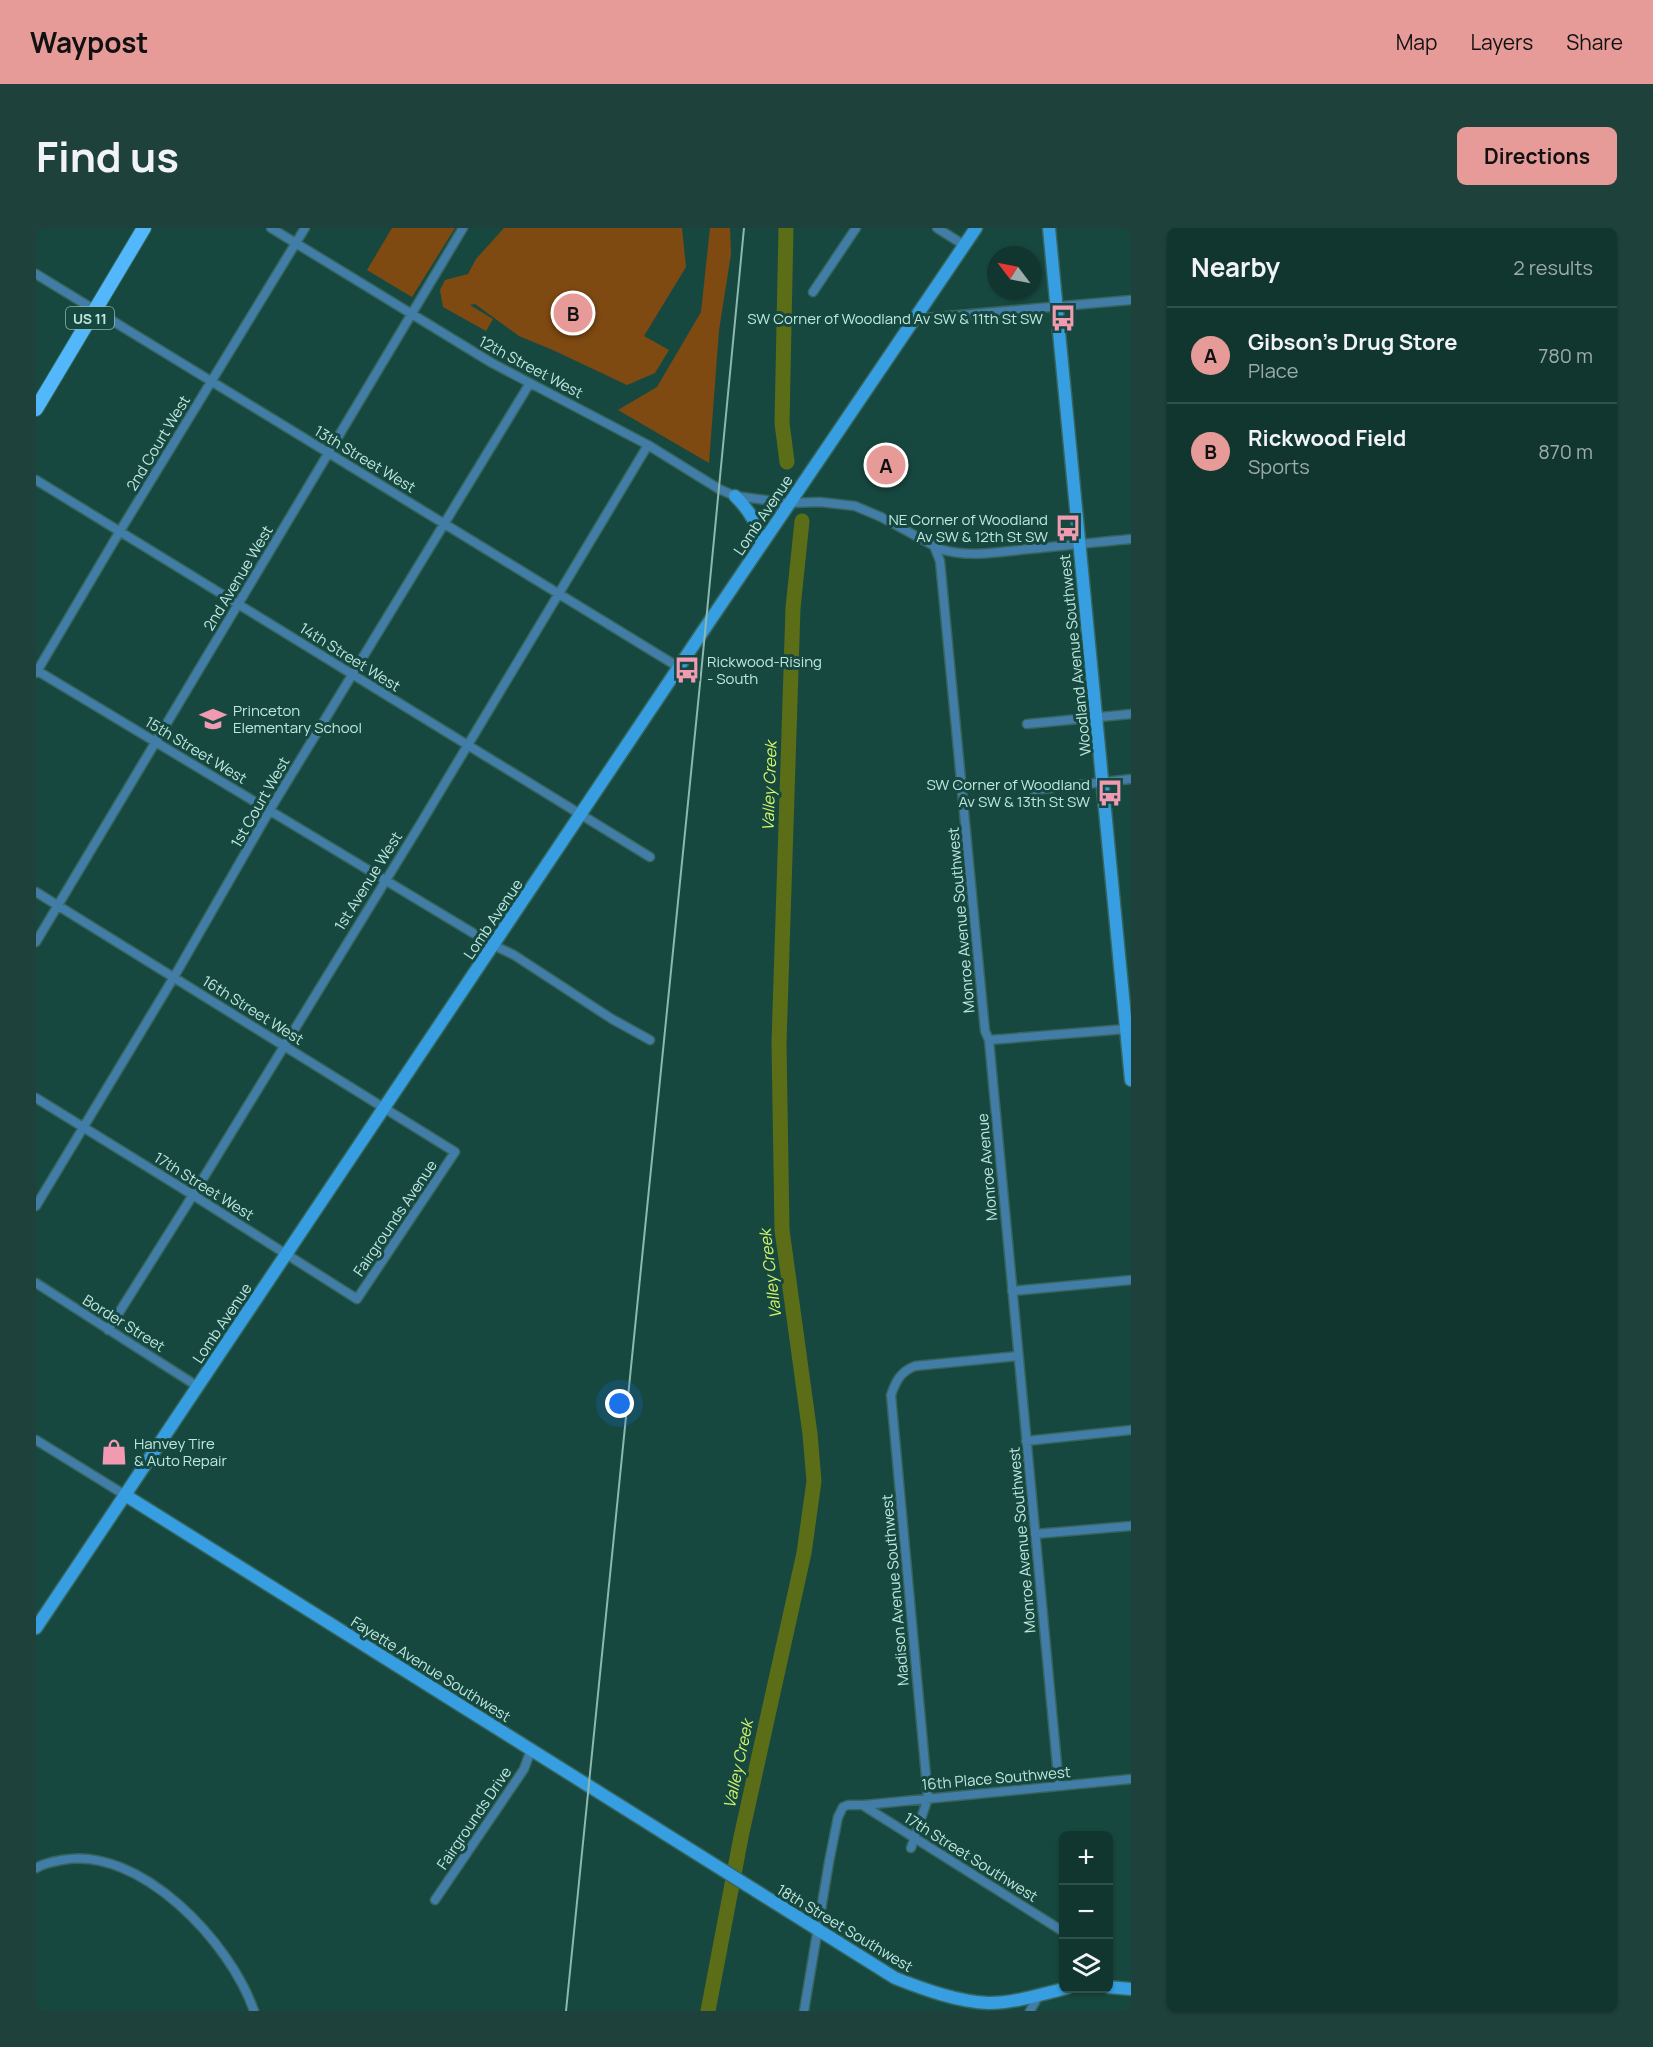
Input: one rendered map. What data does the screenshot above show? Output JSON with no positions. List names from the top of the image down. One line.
{"streets":{"main road":["US 11"],"street":["12th Street West","2nd Court West","13th Street West","Lomb Avenue","2nd Avenue West","Woodland Avenue Southwest","14th Street West","15th Street West","1st Court West","1st Avenue West","Monroe Avenue Southwest","16th Street West","Monroe Avenue","17th Street West","Fairgrounds Avenue","Border Street","Madison Avenue Southwest","Fayette Avenue Southwest","16th Place Southwest","Fairgrounds Drive","17th Street Southwest","18th Street Southwest"]},"crossings":[["US 11","13th Street West"],["12th Street West","2nd Court West"],["12th Street West","Lomb Avenue"],["12th Street West","2nd Avenue West"],["12th Street West","Woodland Avenue Southwest"],["12th Street West","1st Court West"],["12th Street West","1st Avenue West"],["12th Street West","Monroe Avenue Southwest"],["2nd Court West","13th Street West"],["2nd Court West","14th Street West"],["2nd Court West","15th Street West"],["13th Street West","Lomb Avenue"],["13th Street West","2nd Avenue West"],["13th Street West","1st Court West"],["13th Street West","1st Avenue West"],["Lomb Avenue","14th Street West"],["Lomb Avenue","15th Street West"],["Lomb Avenue","16th Street West"],["Lomb Avenue","17th Street West"],["Lomb Avenue","Border Street"],["Lomb Avenue","Fayette Avenue Southwest"],["2nd Avenue West","14th Street West"],["2nd Avenue West","15th Street West"],["2nd Avenue West","16th Street West"],["14th Street West","1st Court West"],["14th Street West","1st Avenue West"],["15th Street West","1st Court West"],["15th Street West","1st Avenue West"],["1st Court West","16th Street West"],["1st Court West","17th Street West"],["1st Avenue West","16th Street West"],["1st Avenue West","17th Street West"],["1st Avenue West","Border Street"],["Monroe Avenue Southwest","Monroe Avenue"],["Monroe Avenue Southwest","Madison Avenue Southwest"],["Monroe Avenue Southwest","16th Place Southwest"],["16th Street West","Fairgrounds Avenue"],["17th Street West","Fairgrounds Avenue"],["Madison Avenue Southwest","16th Place Southwest"],["Fayette Avenue Southwest","Fairgrounds Drive"],["Fayette Avenue Southwest","18th Street Southwest"],["16th Place Southwest","17th Street Southwest"]],"water":["Valley Creek"],"places":{"bus stop":["SW Corner of Woodland Av SW & 11th St SW","NE Corner of Woodland Av SW & 12th St SW","Rickwood-Rising - South","SW Corner of Woodland Av SW & 13th St SW"],"school or university":["Princeton Elementary School"],"shop":["Hanvey Tire & Auto Repair"]},"north":"top left","page":{"header":"Waypost","nav":["Map","Layers","Share"],"title":"Find us","buttons":"Directions","heading":["Nearby","2 results"],"pins":["B","A"],"list":[{"mark":"A","name":"Gibson's Drug Store","note":"Place","value":"780 m"},{"mark":"B","name":"Rickwood Field","note":"Sports","value":"870 m"}],"map_buttons":["+","−"]}}
